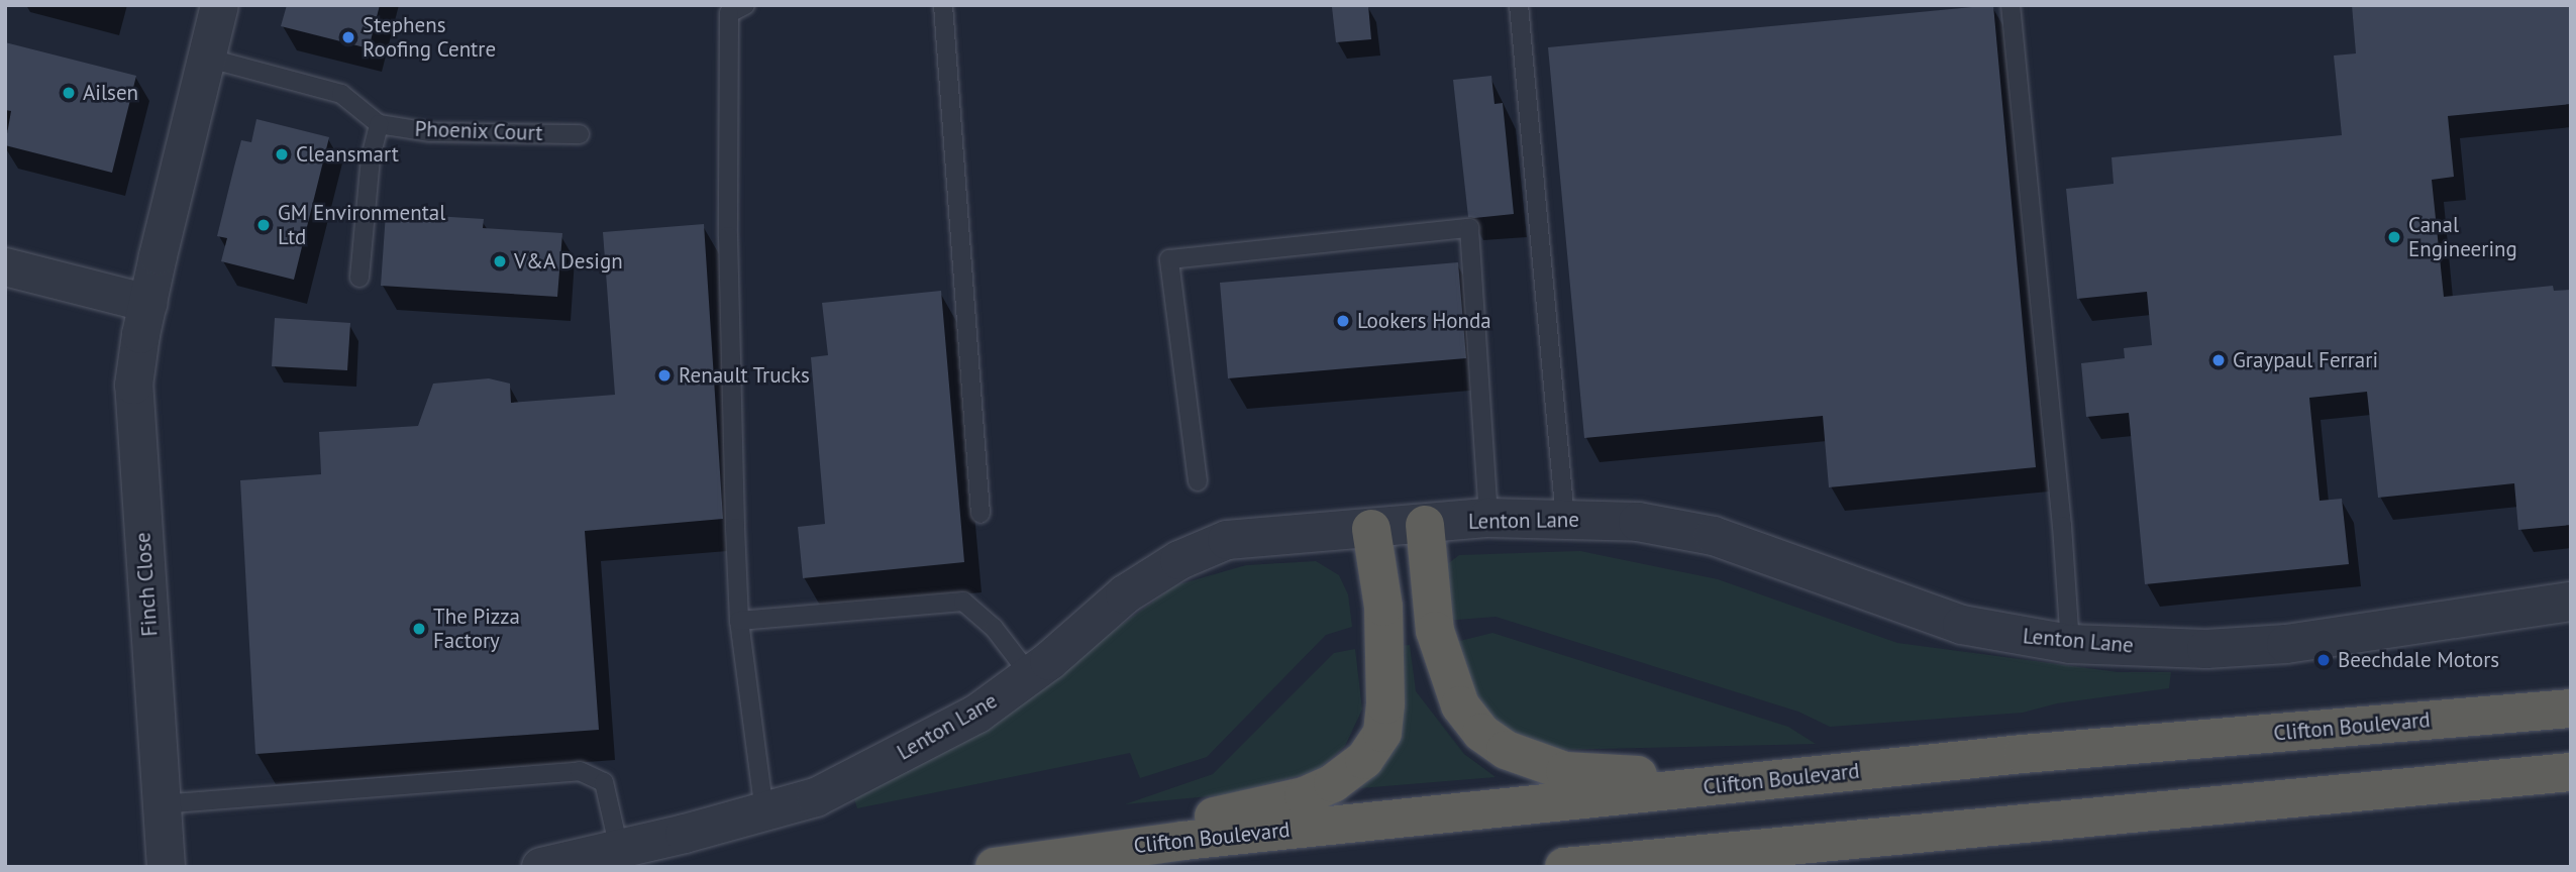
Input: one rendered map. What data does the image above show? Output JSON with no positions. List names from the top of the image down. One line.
{"streets":{"highway":["Clifton Boulevard"],"street":["Lenton Lane","Finch Close"],"lane":["Phoenix Court"]},"places":["Stephens Roofing Centre","Ailsen","Cleansmart","GM Environmental Ltd","Canal Engineering","V&A Design","Lookers Honda","Graypaul Ferrari","Renault Trucks","The Pizza Factory","Beechdale Motors"]}
